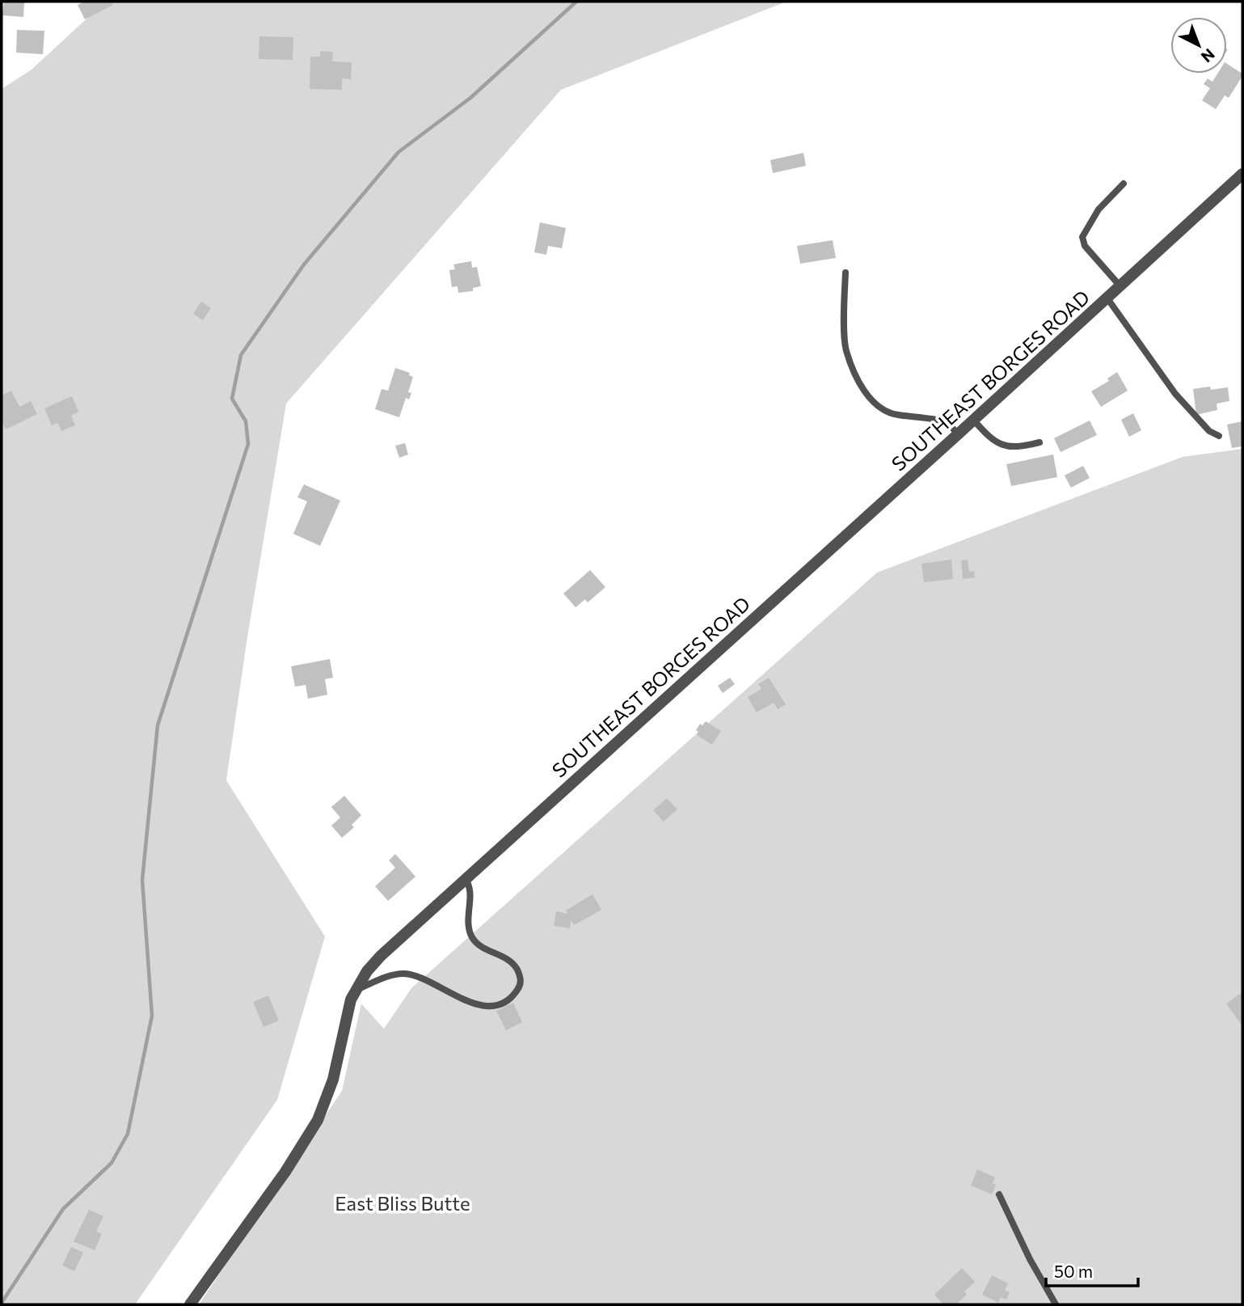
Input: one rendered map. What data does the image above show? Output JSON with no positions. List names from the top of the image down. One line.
{"streets":{"street":["SOUTHEAST BORGES ROAD"]},"parks":["East Bliss Butte"],"scale_bar":"50 m","north":"bottom right"}
